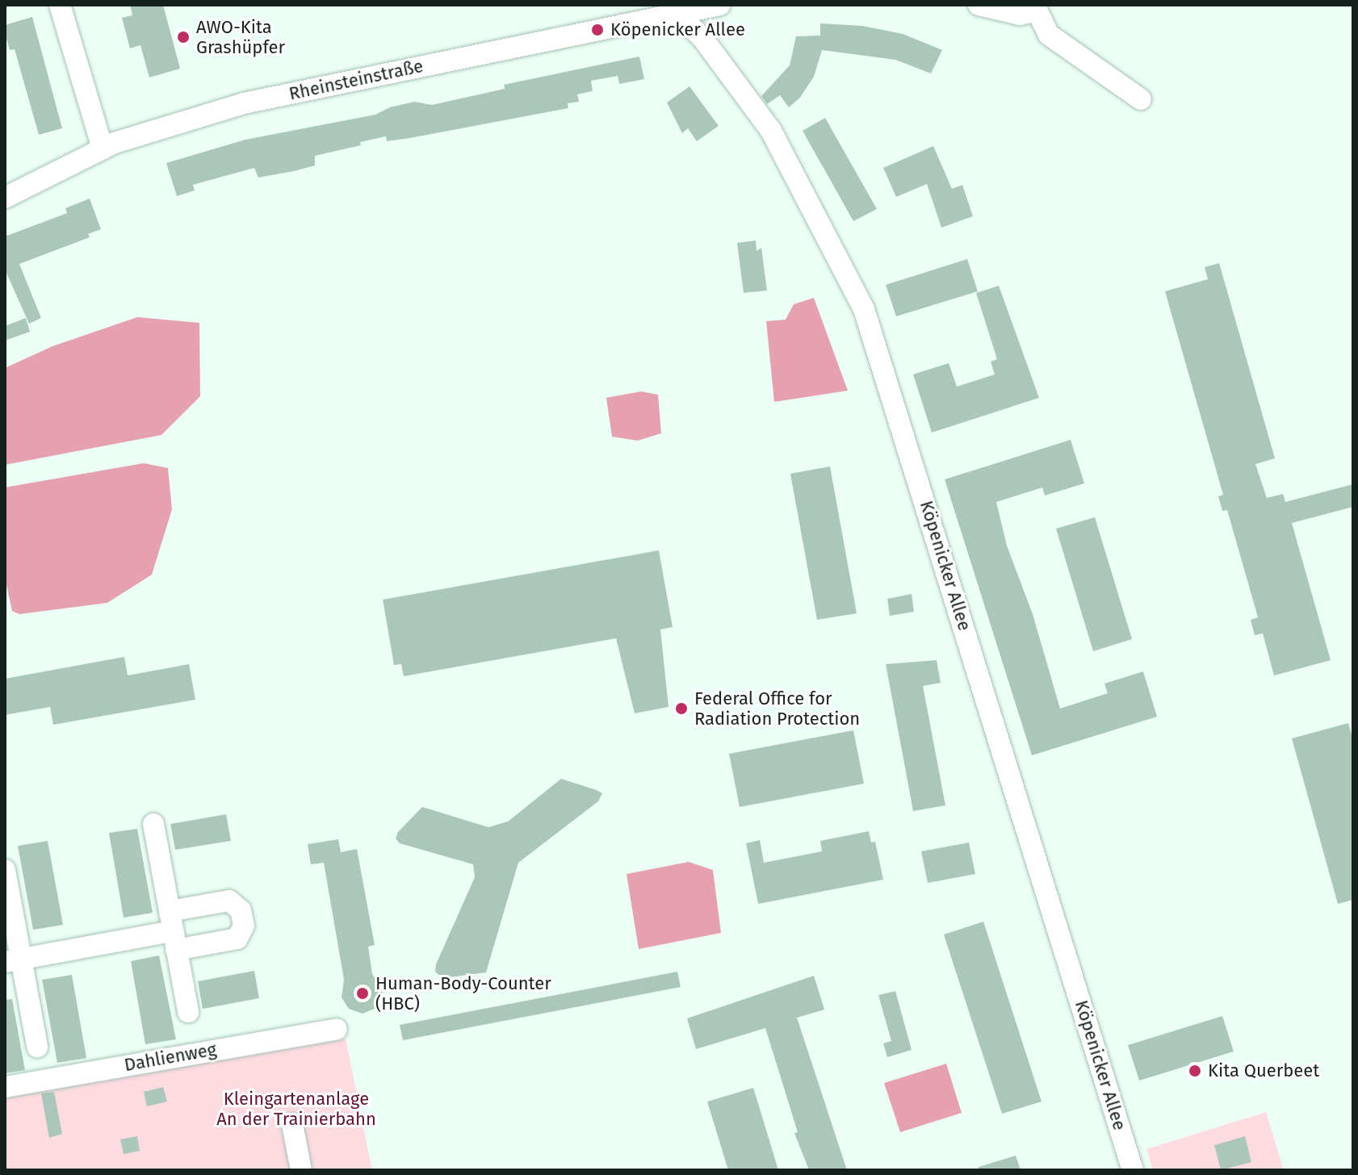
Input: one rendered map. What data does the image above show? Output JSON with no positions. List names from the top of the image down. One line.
{"streets":{"street":["Rheinsteinstraße","Köpenicker Allee","Dahlienweg"]},"crossings":[["Rheinsteinstraße","Köpenicker Allee"]],"parks":["Kleingartenanlage An der Trainierbahn"],"places":["Köpenicker Allee","AWO-Kita Grashüpfer","Federal Office for Radiation Protection","Human-Body-Counter (HBC)","Kita Querbeet"]}
